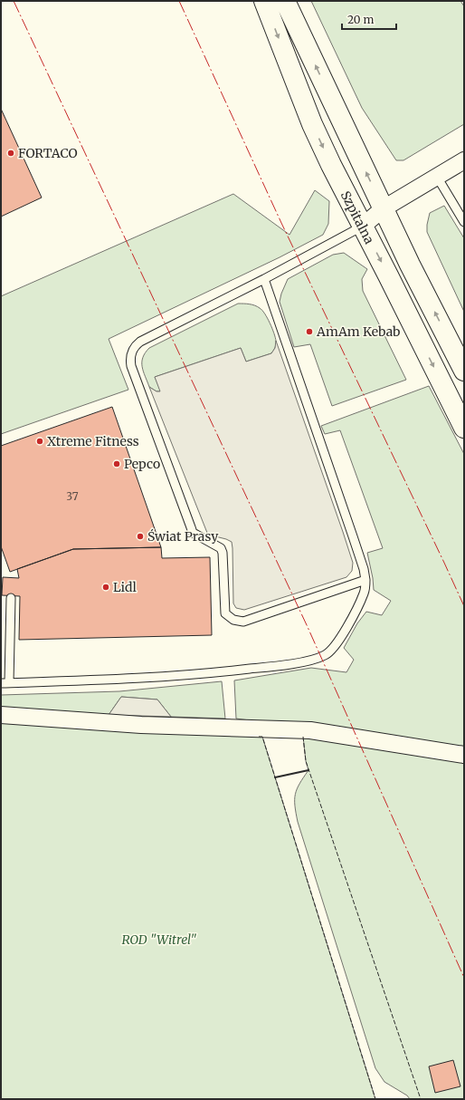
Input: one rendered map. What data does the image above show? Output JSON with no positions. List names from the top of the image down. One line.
{"streets":{"street":["Szpitalna"]},"parks":["ROD \"Witrel\""],"places":["FORTACO","AmAm Kebab","Xtreme Fitness","Pepco","Świat Prasy","Lidl"],"house_numbers":["37"],"scale_bar":"20 m"}
